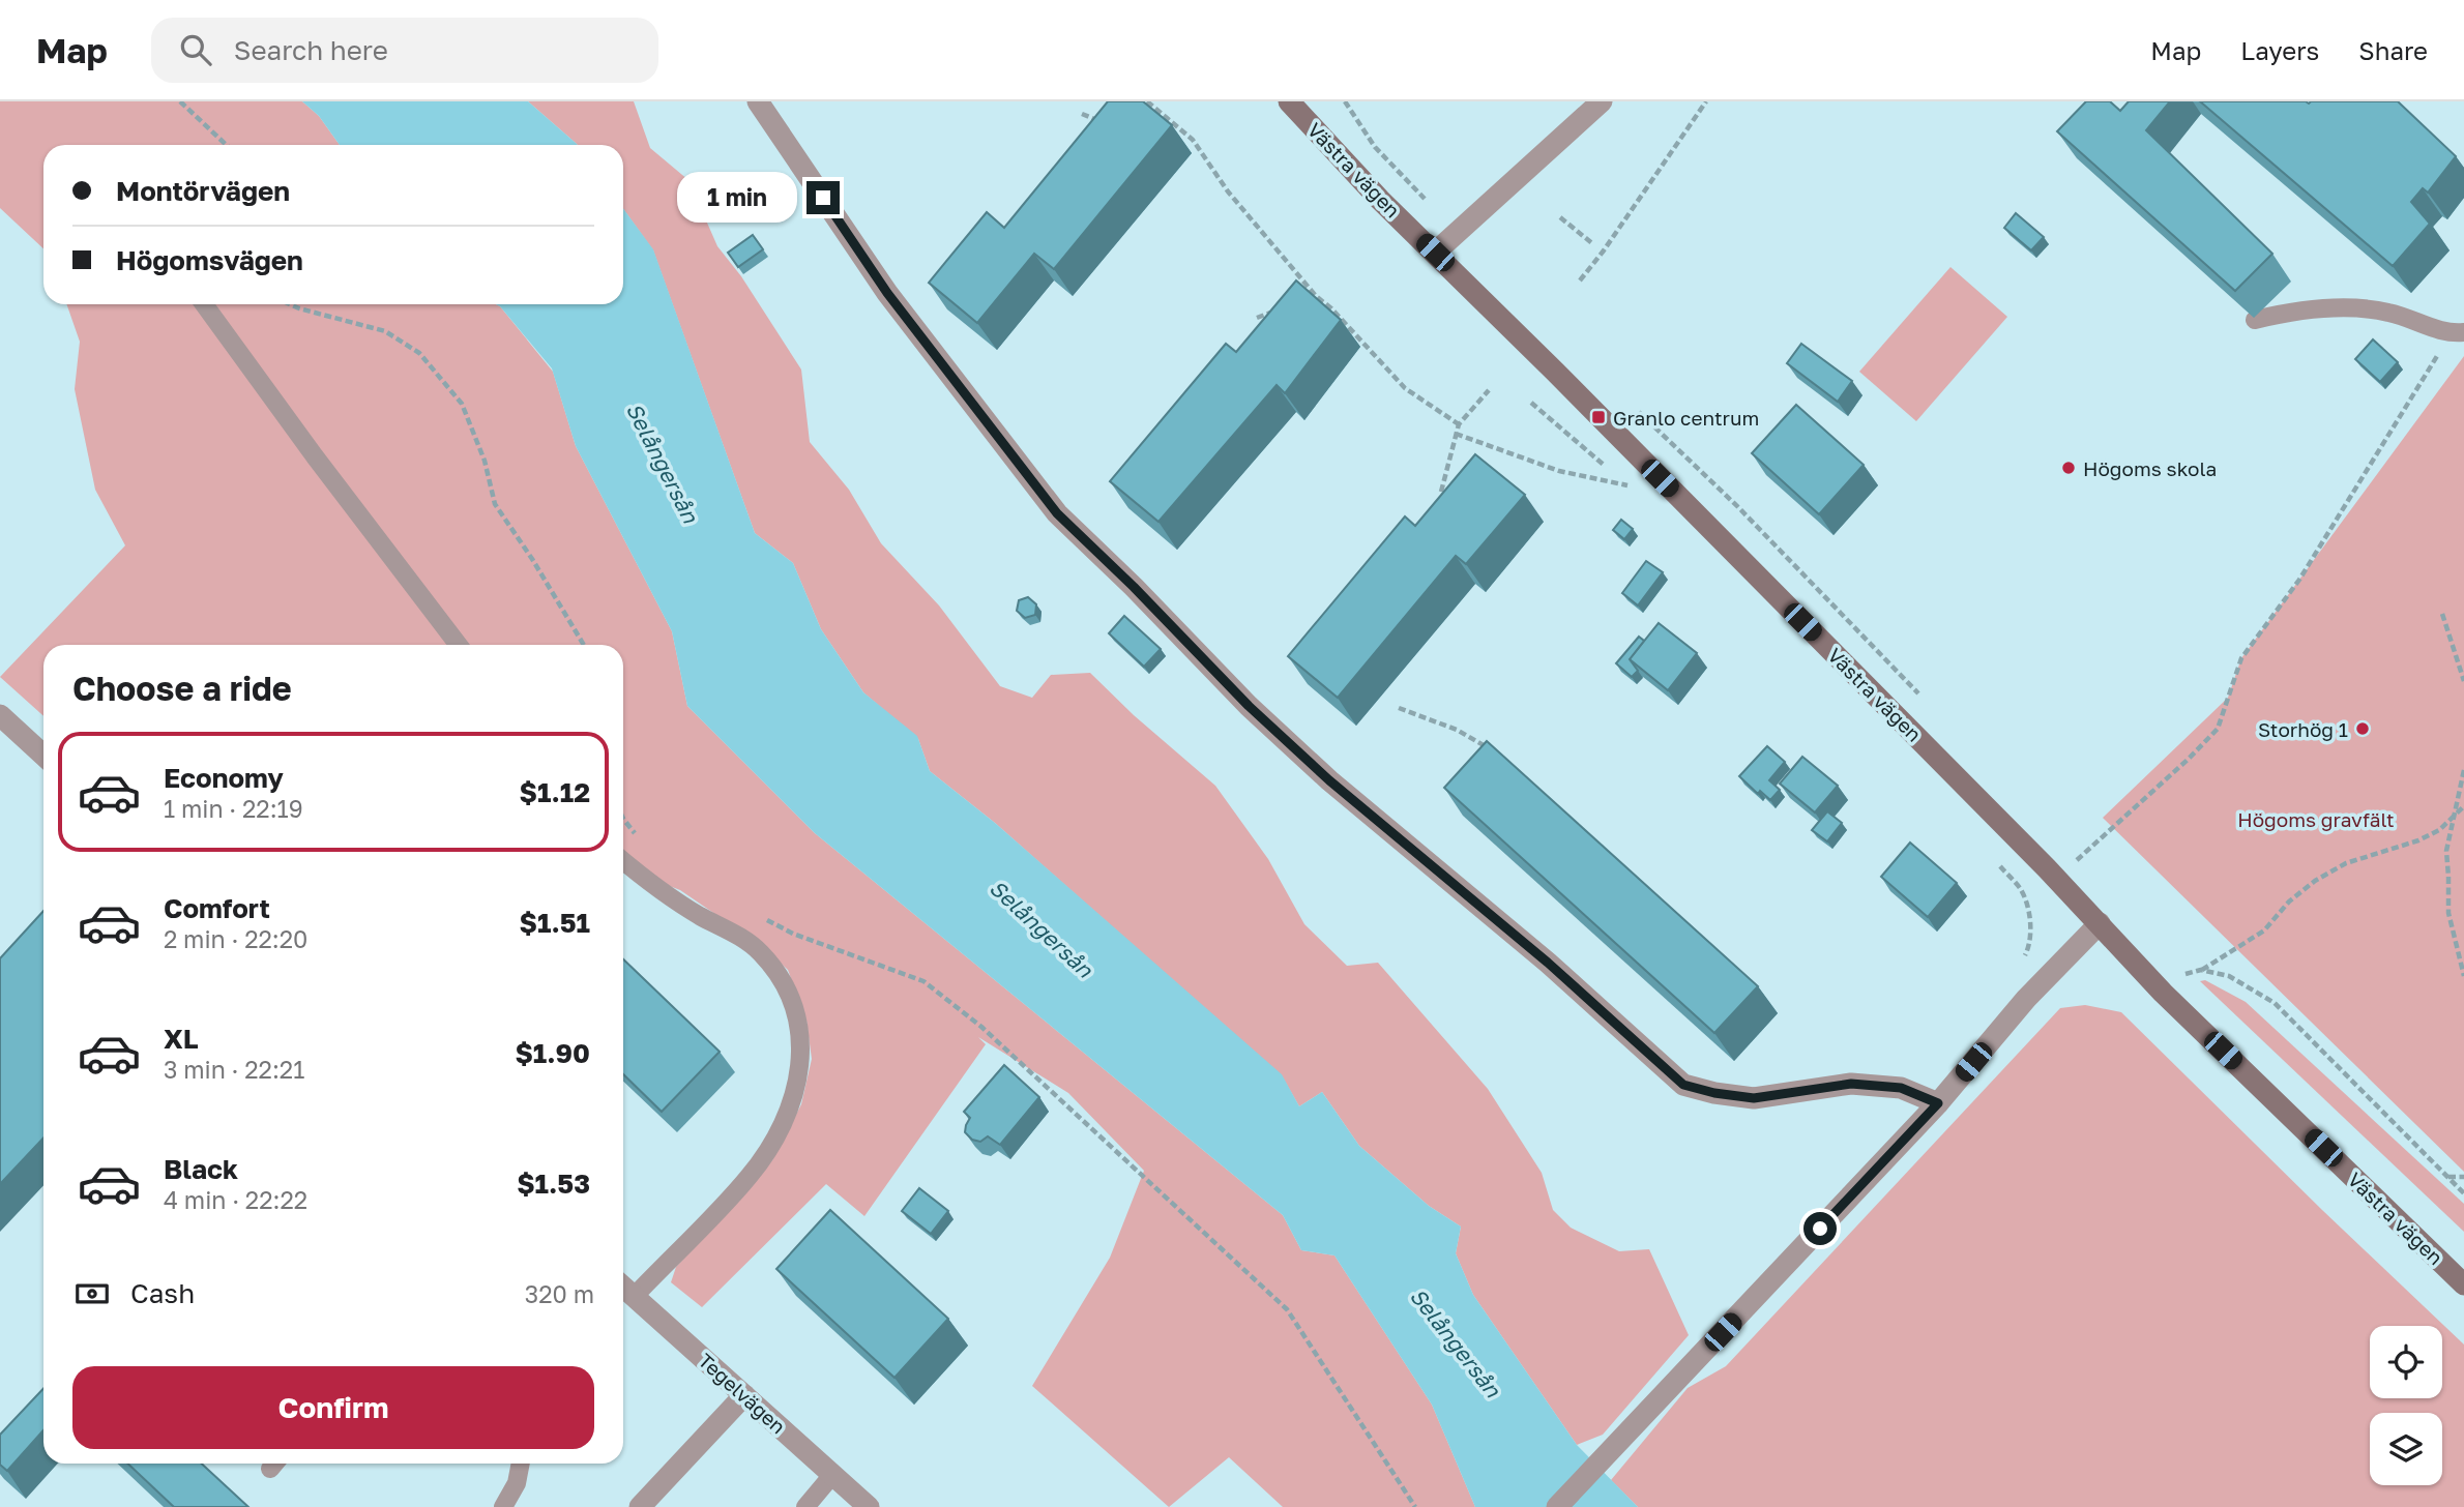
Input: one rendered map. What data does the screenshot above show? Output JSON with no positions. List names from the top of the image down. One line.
{"streets":{"street":["Västra vägen","Tegelvägen"]},"water":["Selångersån"],"parks":["Högoms gravfält"],"places":{"transit":["Granlo centrum"],"other":["Högoms skola","Storhög 1"]},"page":{"header":"Map","search":"Search here","nav":["Map","Layers","Share"],"banner":["Montörvägen","Högomsvägen"],"bubble":"1 min","heading":"Choose a ride","list":[{"name":"Economy","note":"1 min · 22:19","value":"$1.12"},{"name":"Comfort","note":"2 min · 22:20","value":"$1.51"},{"name":"XL","note":"3 min · 22:21","value":"$1.90"},{"name":"Black","note":"4 min · 22:22","value":"$1.53"}],"pay":["Cash","320 m"],"buttons":"Confirm"}}
